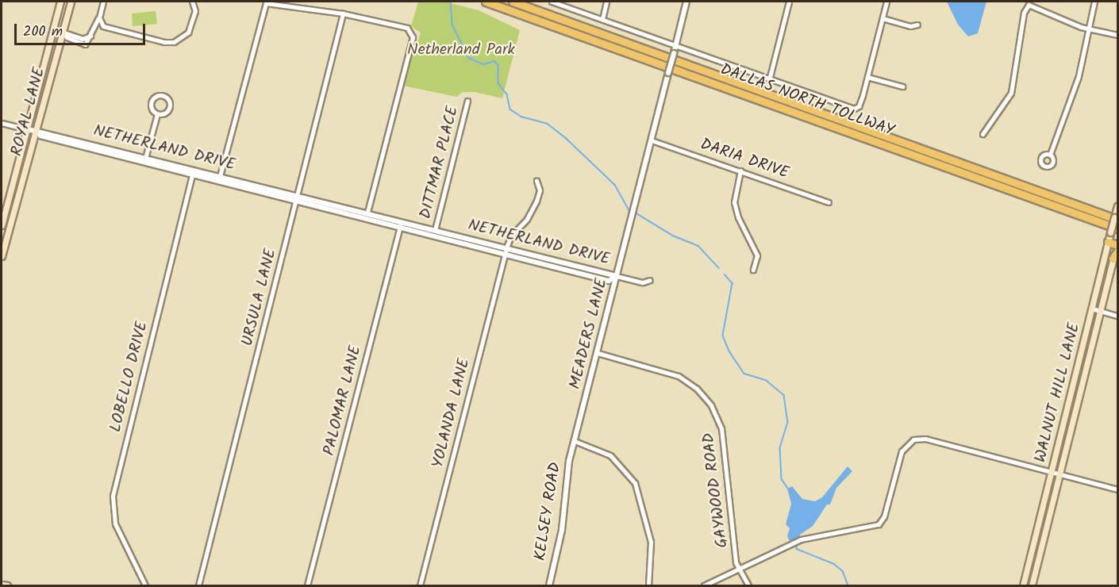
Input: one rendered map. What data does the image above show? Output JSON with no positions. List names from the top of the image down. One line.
{"streets":{"highway":["DALLAS NORTH TOLLWAY"],"main road":["ROYAL LANE","WALNUT HILL LANE"],"street":["NETHERLAND DRIVE","DARIA DRIVE","DITTMAR PLACE","URSULA LANE","MEADERS LANE","LOBELLO DRIVE","PALOMAR LANE","YOLANDA LANE","GAYWOOD ROAD","KELSEY ROAD"]},"crossings":[["DALLAS NORTH TOLLWAY","WALNUT HILL LANE"],["ROYAL LANE","NETHERLAND DRIVE"],["NETHERLAND DRIVE","DITTMAR PLACE"],["NETHERLAND DRIVE","URSULA LANE"],["NETHERLAND DRIVE","MEADERS LANE"],["NETHERLAND DRIVE","LOBELLO DRIVE"],["NETHERLAND DRIVE","PALOMAR LANE"],["NETHERLAND DRIVE","YOLANDA LANE"],["DARIA DRIVE","MEADERS LANE"],["MEADERS LANE","GAYWOOD ROAD"],["MEADERS LANE","KELSEY ROAD"]],"parks":["Netherland Park"],"scale_bar":"200 m"}
